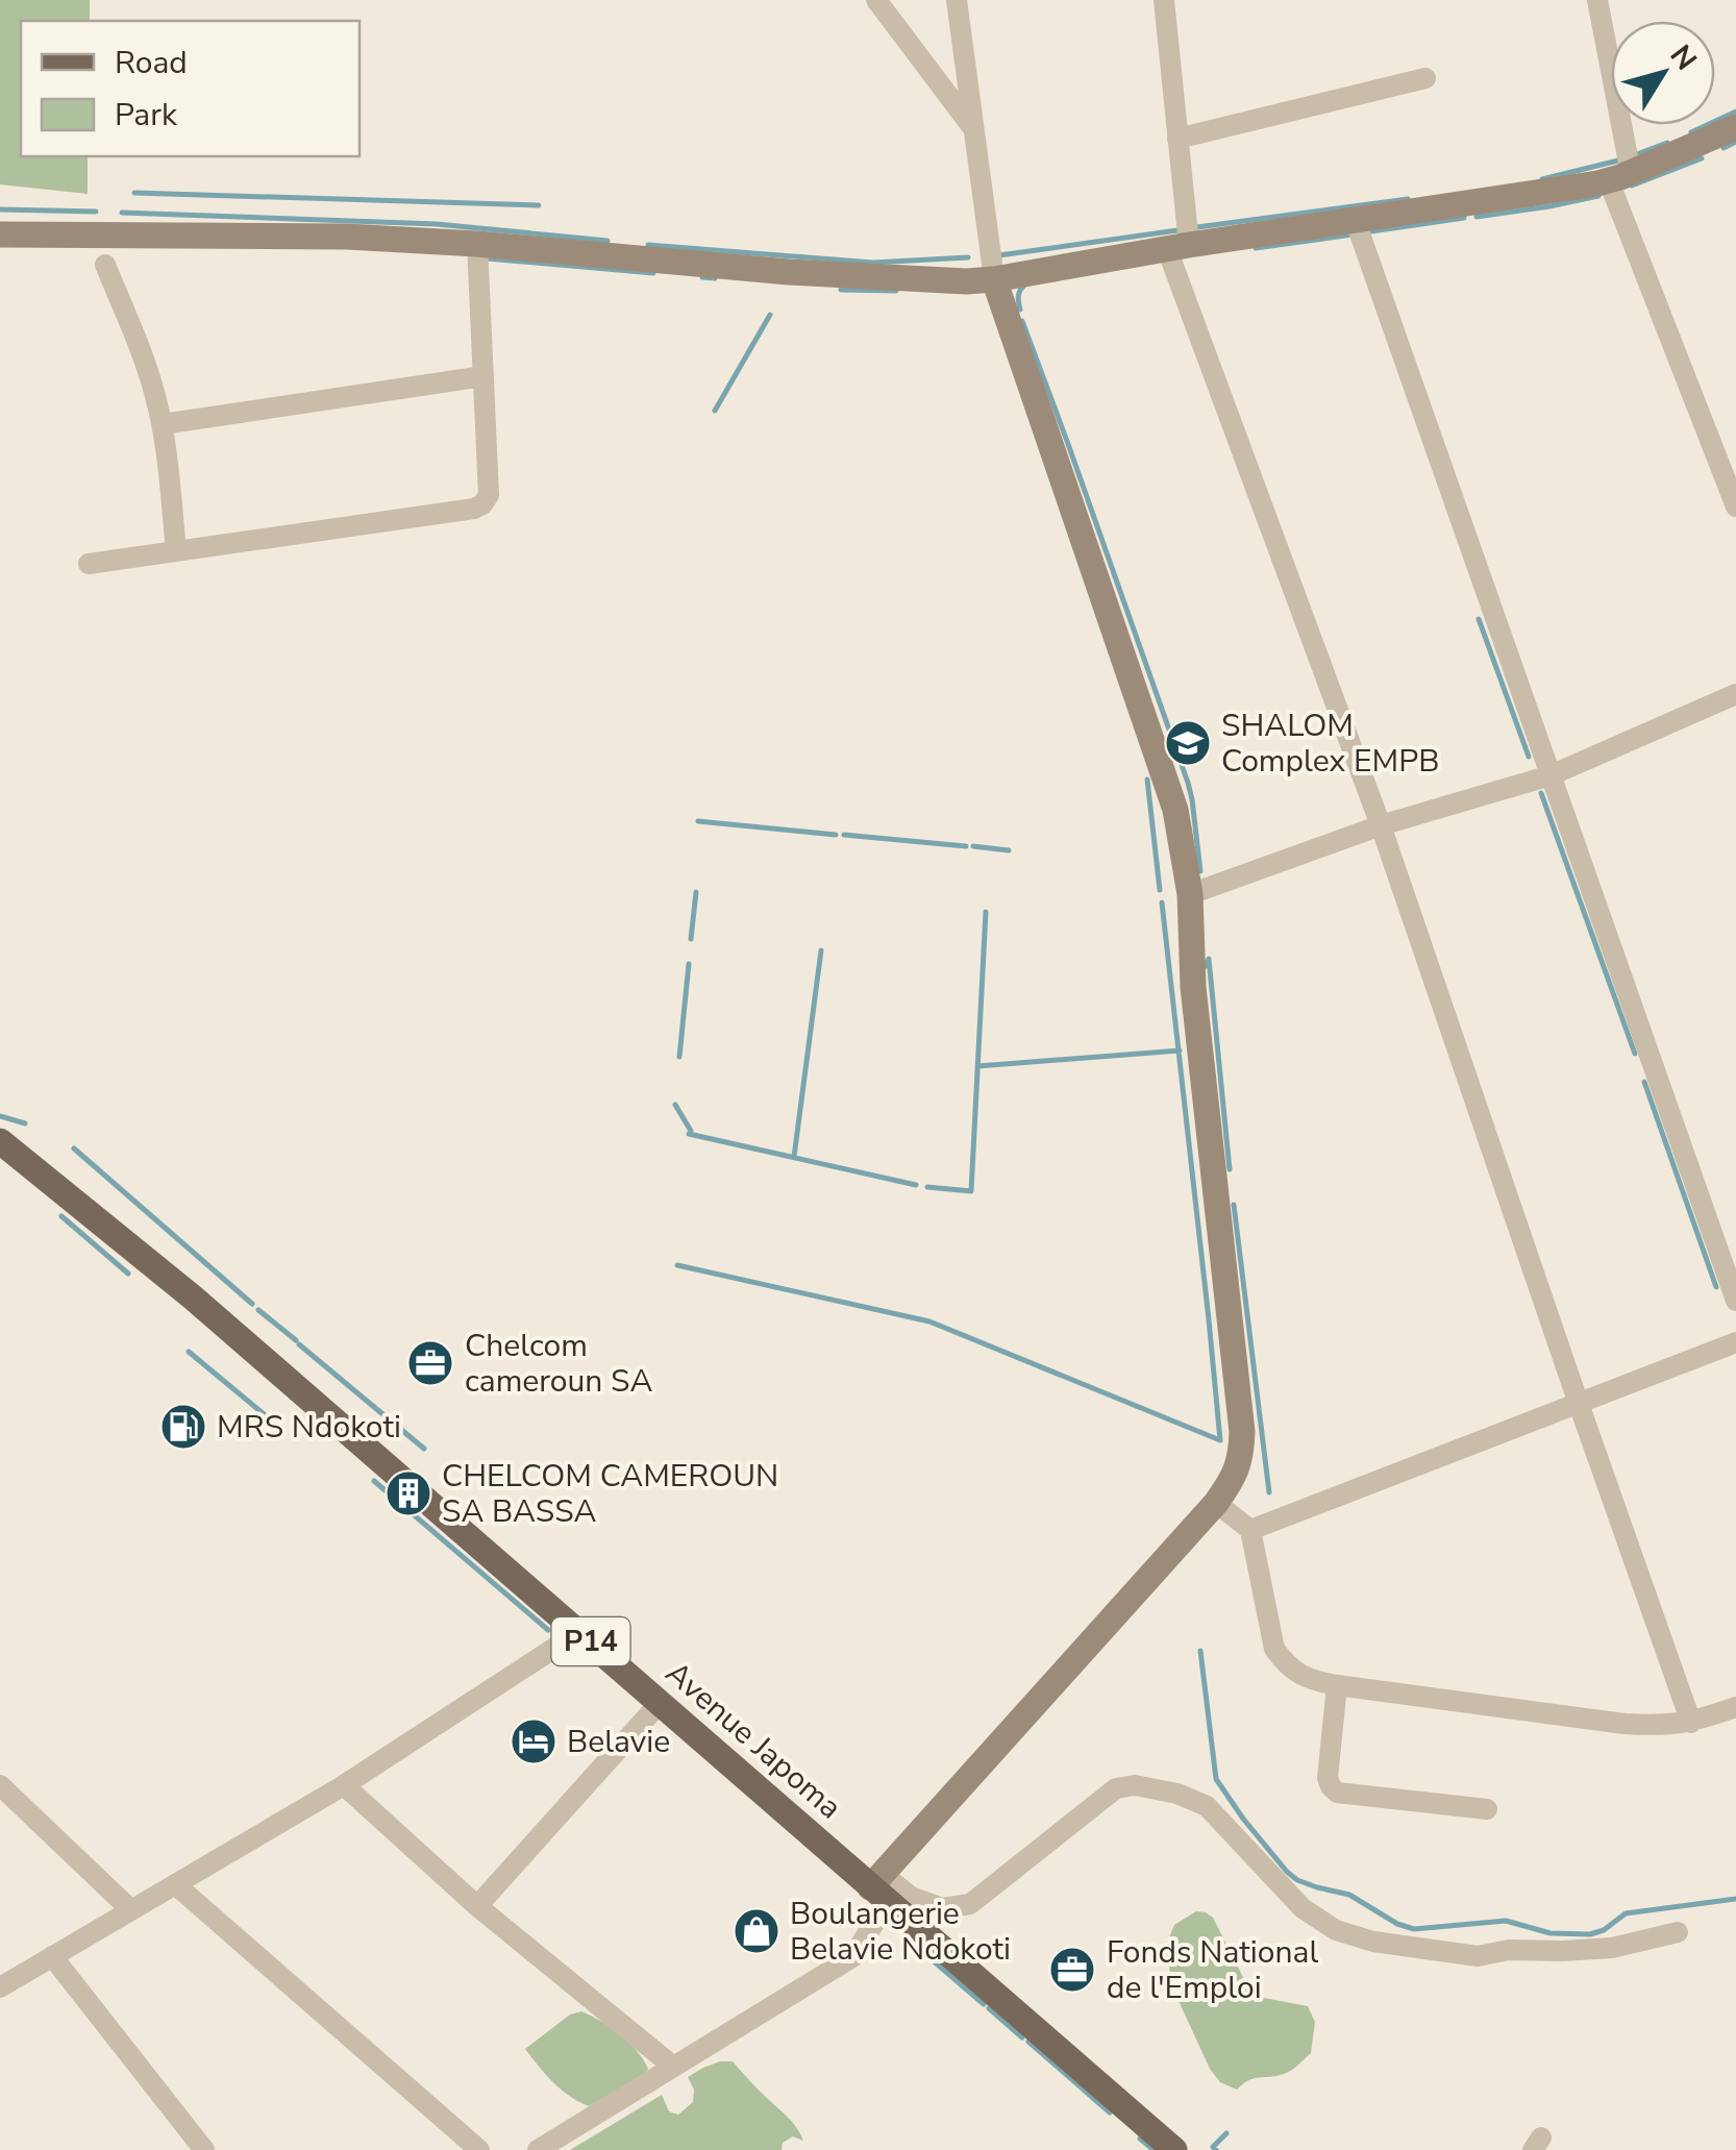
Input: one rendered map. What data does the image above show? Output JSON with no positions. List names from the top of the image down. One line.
{"streets":{"main road":["P14","Avenue Japoma"]},"places":{"school or university":["SHALOM Complex EMPB"],"office":["Chelcom cameroun SA","Fonds National de l'Emploi"],"fuel station":["MRS Ndokoti"],"building":["CHELCOM CAMEROUN SA BASSA"],"hotel":["Belavie"],"shop":["Boulangerie Belavie Ndokoti"]},"legend":["Road","Park"],"north":"top right"}
